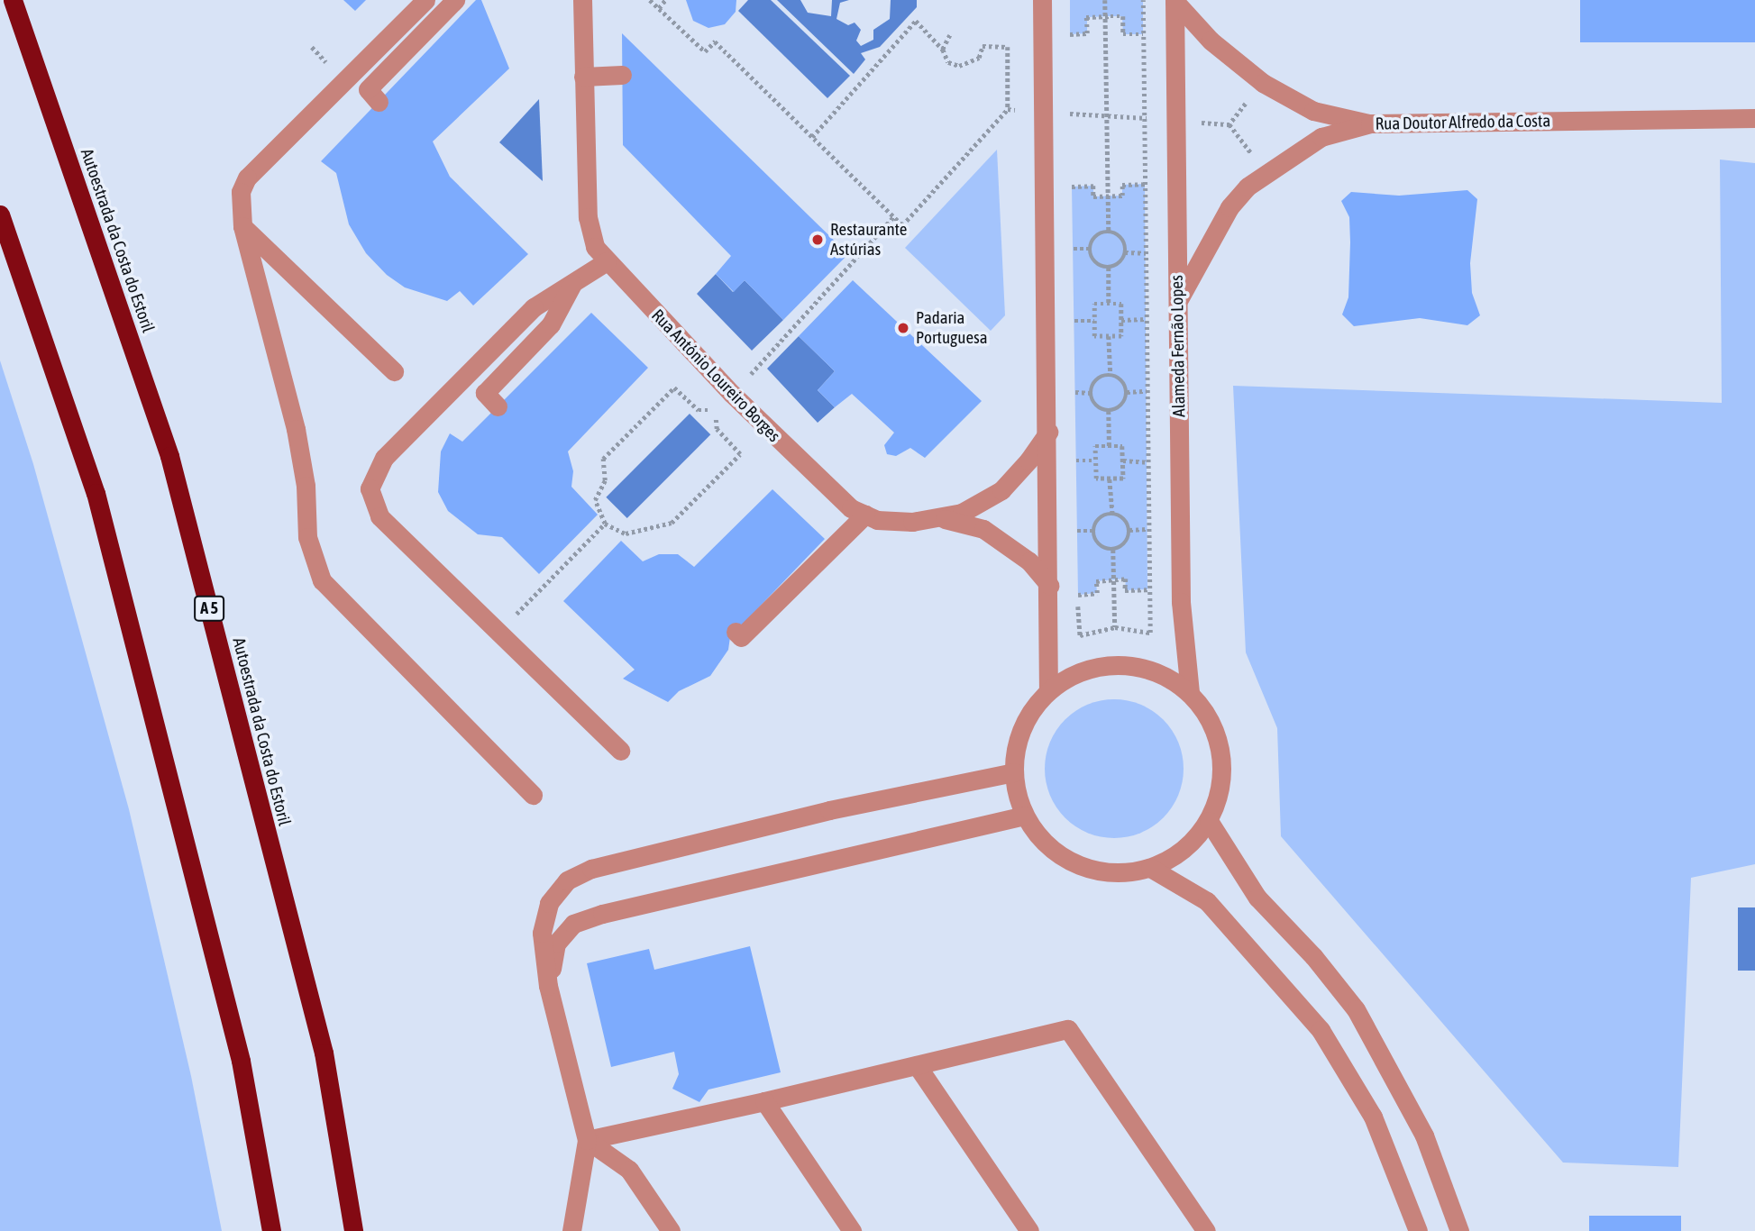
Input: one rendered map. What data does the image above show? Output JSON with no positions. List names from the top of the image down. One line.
{"streets":{"highway":["Autoestrada da Costa do Estoril","A 5"],"street":["Rua Doutor Alfredo da Costa","Alameda Fernão Lopes","Rua António Loureiro Borges"]},"crossings":[["Rua Doutor Alfredo da Costa","Alameda Fernão Lopes"]],"places":["Restaurante Astúrias","Padaria Portuguesa"]}
